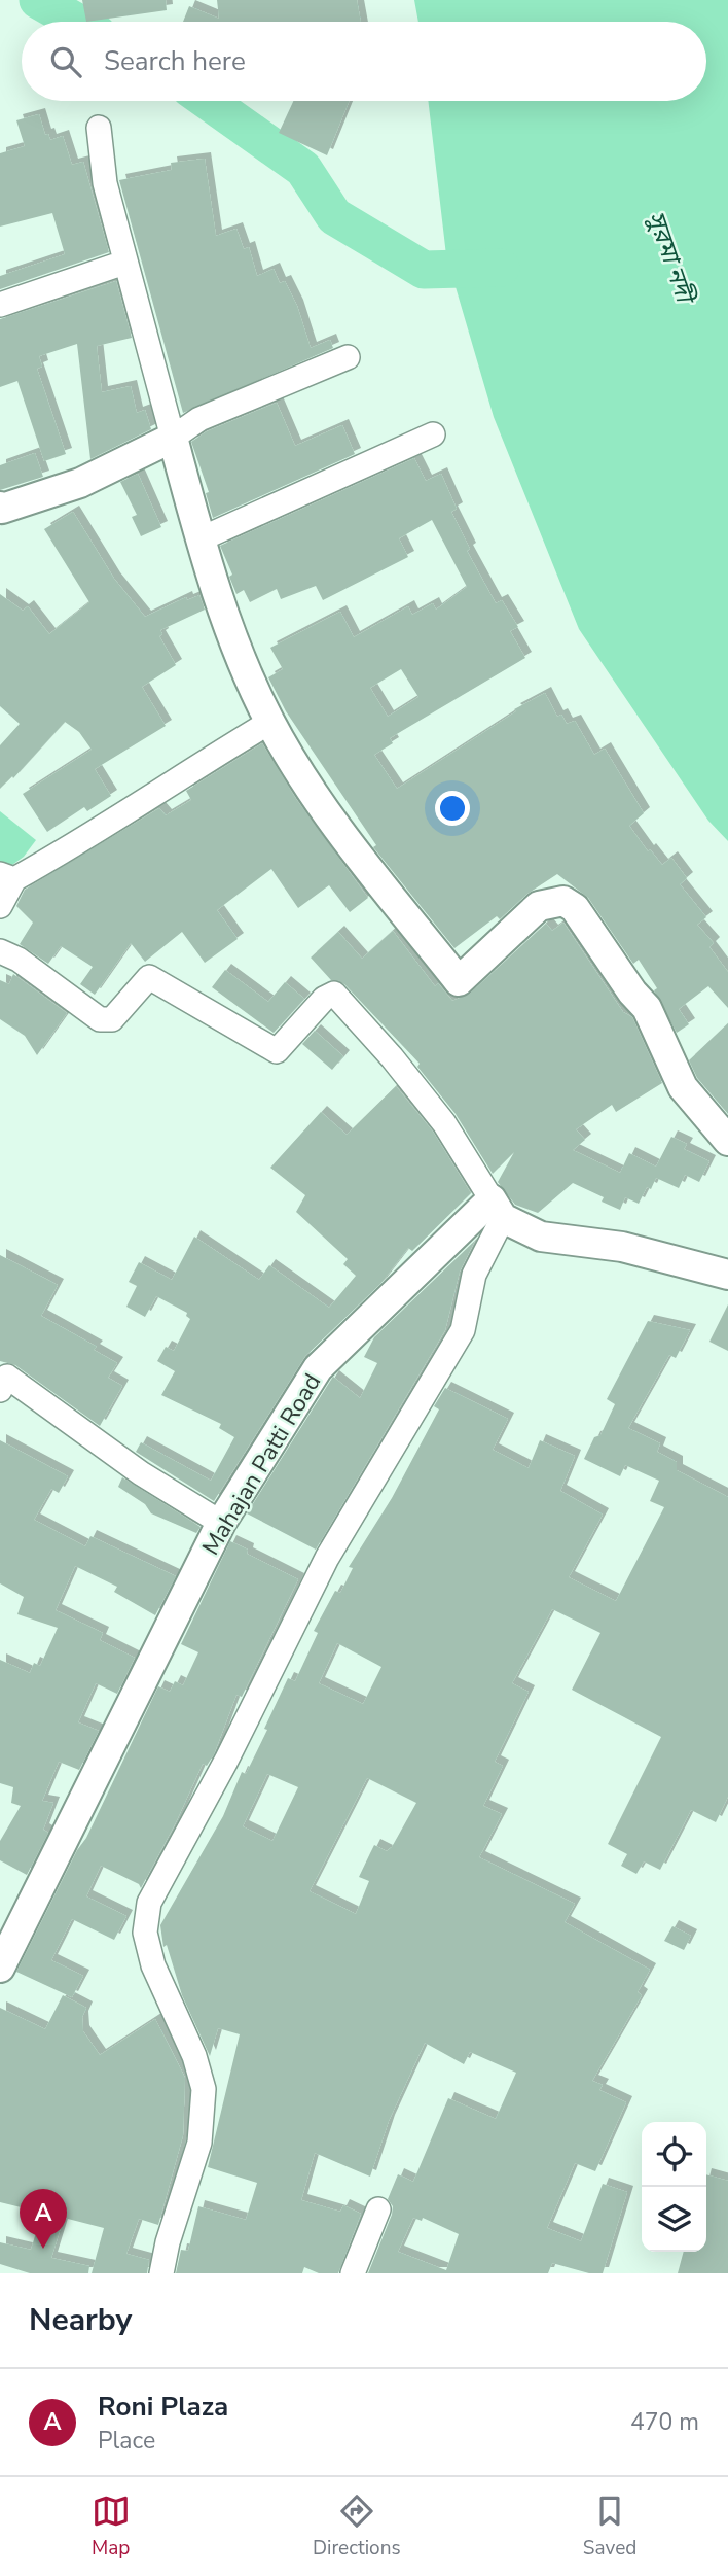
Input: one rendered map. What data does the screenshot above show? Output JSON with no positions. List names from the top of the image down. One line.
{"streets":{"street":["Mahajan Patti Road"]},"water":["সুরমা নদী"],"page":{"search":"Search here","pins":"A","heading":"Nearby","list":[{"mark":"A","name":"Roni Plaza","note":"Place","value":"470 m"}],"nav":["Map","Directions","Saved"]}}
